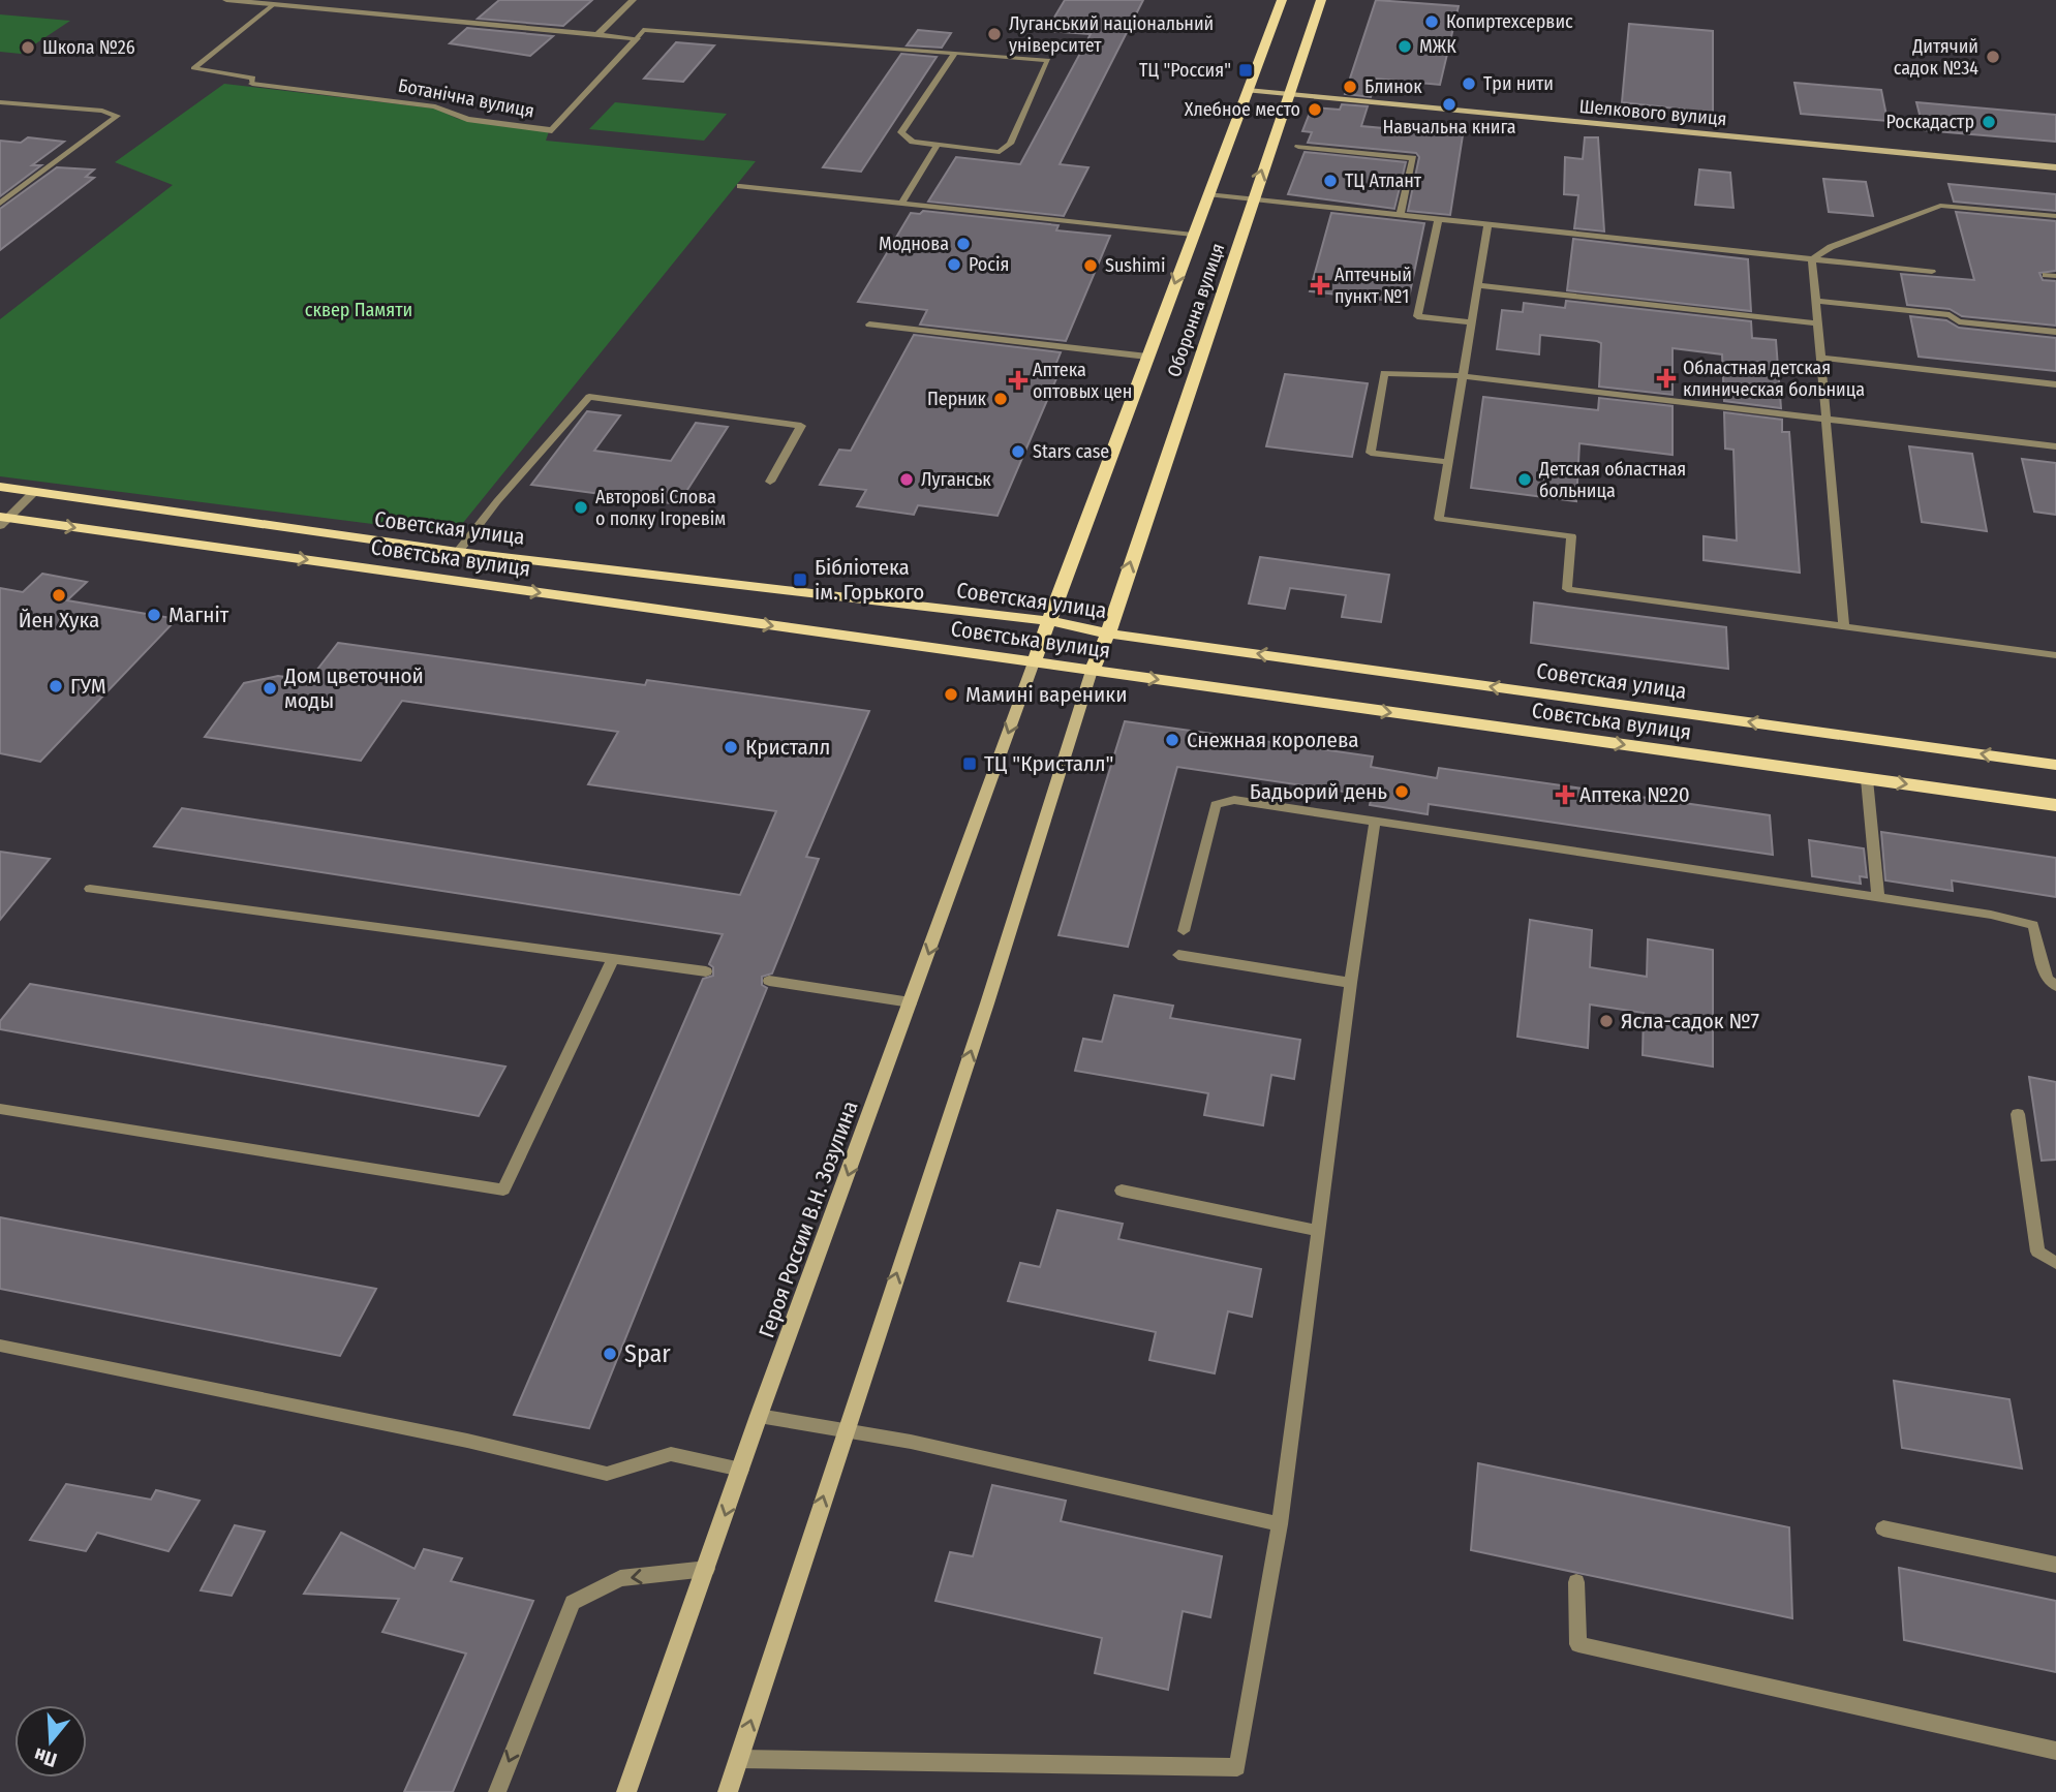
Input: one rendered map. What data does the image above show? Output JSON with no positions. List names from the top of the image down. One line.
{"streets":{"main road":["Шелкового вулиця","Оборонна вулиця","Советская улица","Совєтська вулиця","Героя России В.Н. Зозулина"],"street":["Ботанічна вулиця"]},"crossings":[["Шелкового вулиця","Оборонна вулиця"],["Оборонна вулиця","Советская улица"],["Оборонна вулиця","Совєтська вулиця"],["Оборонна вулиця","Героя России В.Н. Зозулина"],["Совєтська вулиця","Героя России В.Н. Зозулина"]],"one_way":["Советская улица","Совєтська вулиця"],"parks":["сквер Памяти"],"places":{"other":["Копиртехсервис","Луганський національний університет","МЖК","Школа №26","Дитячий садок №34","Три нити","Блинок","Навчальна книга","Хлебное место","Роскадастр","ТЦ Атлант","Моднова","Росія","Sushimi","Перник","Stars case","Луганськ","Детская областная больница","Авторові Слова о полку Ігоревім","Йен Хука","Магніт","ГУМ","Дом цветочной моды","Мамині вареники","Снежная королева","Кристалл","Бадьорий день","Ясла-садок №7","Spar"],"transit":["ТЦ \"Россия\"","Бібліотека ім. Горького","ТЦ \"Кристалл\""],"health":["Аптечный пункт №1","Областная детская клиническая больница","Аптека оптовых цен","Аптека №20"]},"north":"bottom"}
